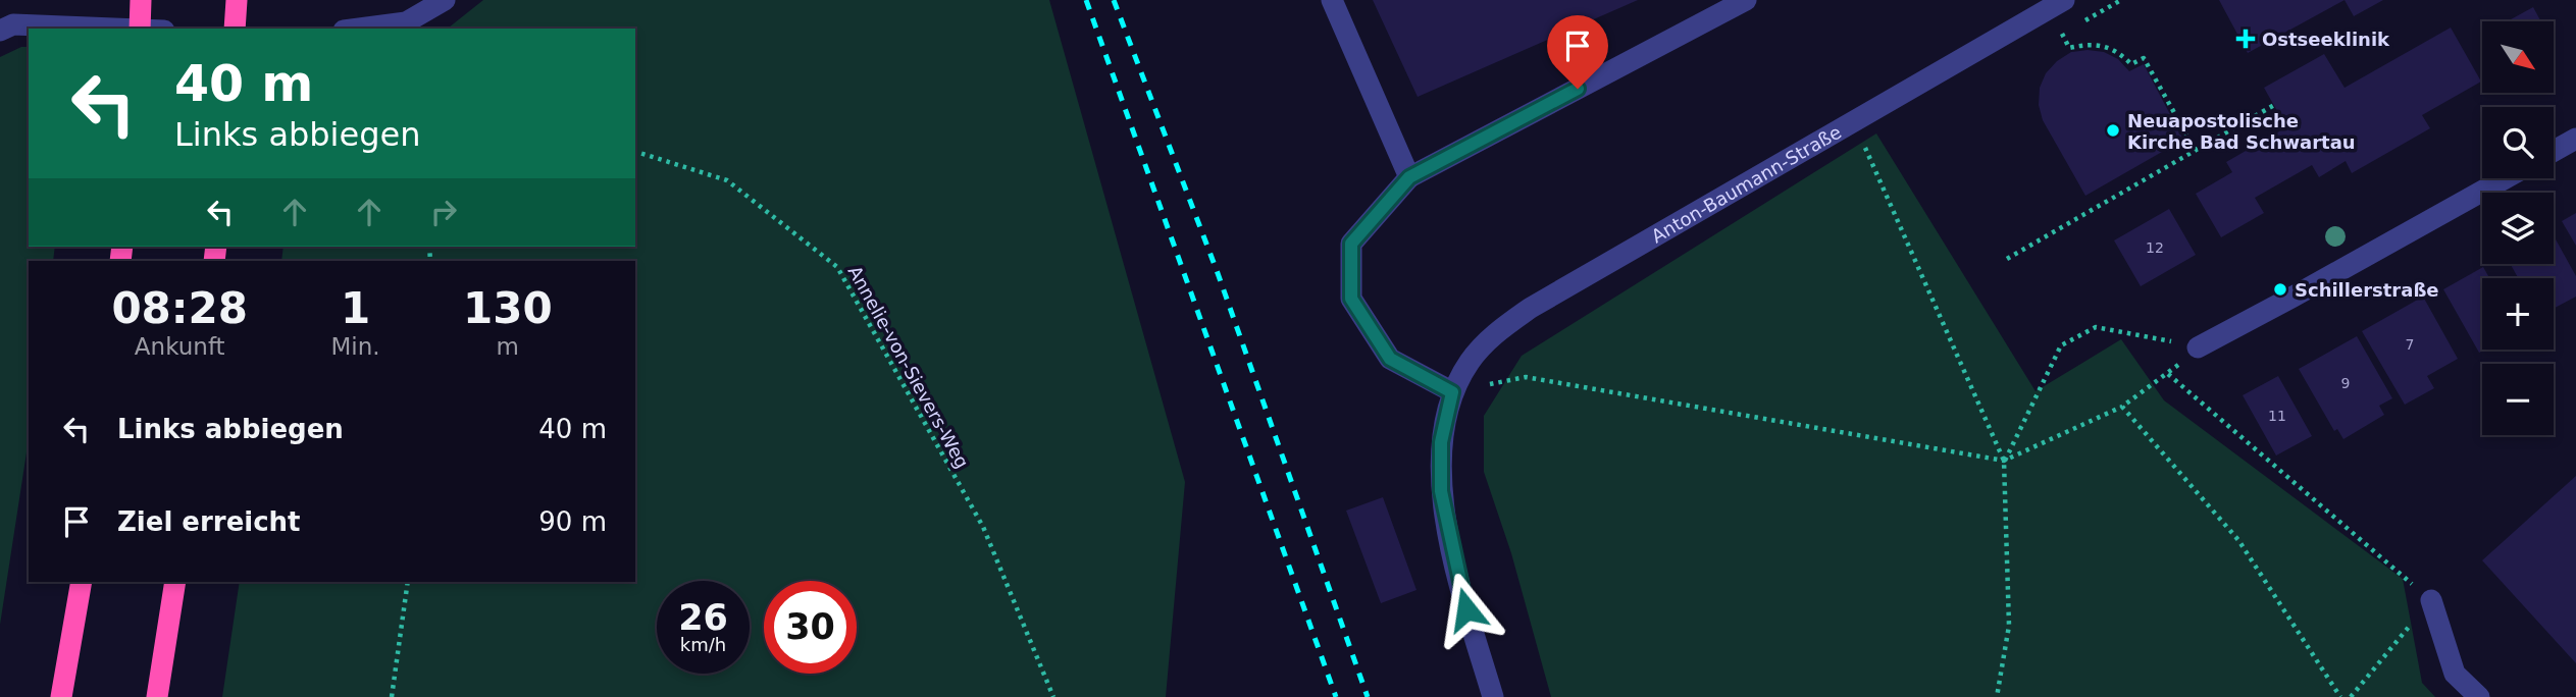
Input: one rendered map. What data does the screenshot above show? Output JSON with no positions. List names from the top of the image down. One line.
{"streets":{"street":["Anton-Baumann-Straße"],"path":["Annelie-von-Sievers-Weg"]},"places":{"health":["Ostseeklinik"],"other":["Neuapostolische Kirche Bad Schwartau","Schillerstraße"]},"house_numbers":["12","7","9","11"],"north":"bottom right","page":{"map_buttons":["+","−"],"turn":["40 m","Links abbiegen"],"eta":["08:28","Ankunft","1","Min.","130","m"],"list":[{"name":"Links abbiegen","value":"40 m"},{"name":"Ziel erreicht","value":"90 m"}],"speed":"26 km/h","limit":"30"}}
